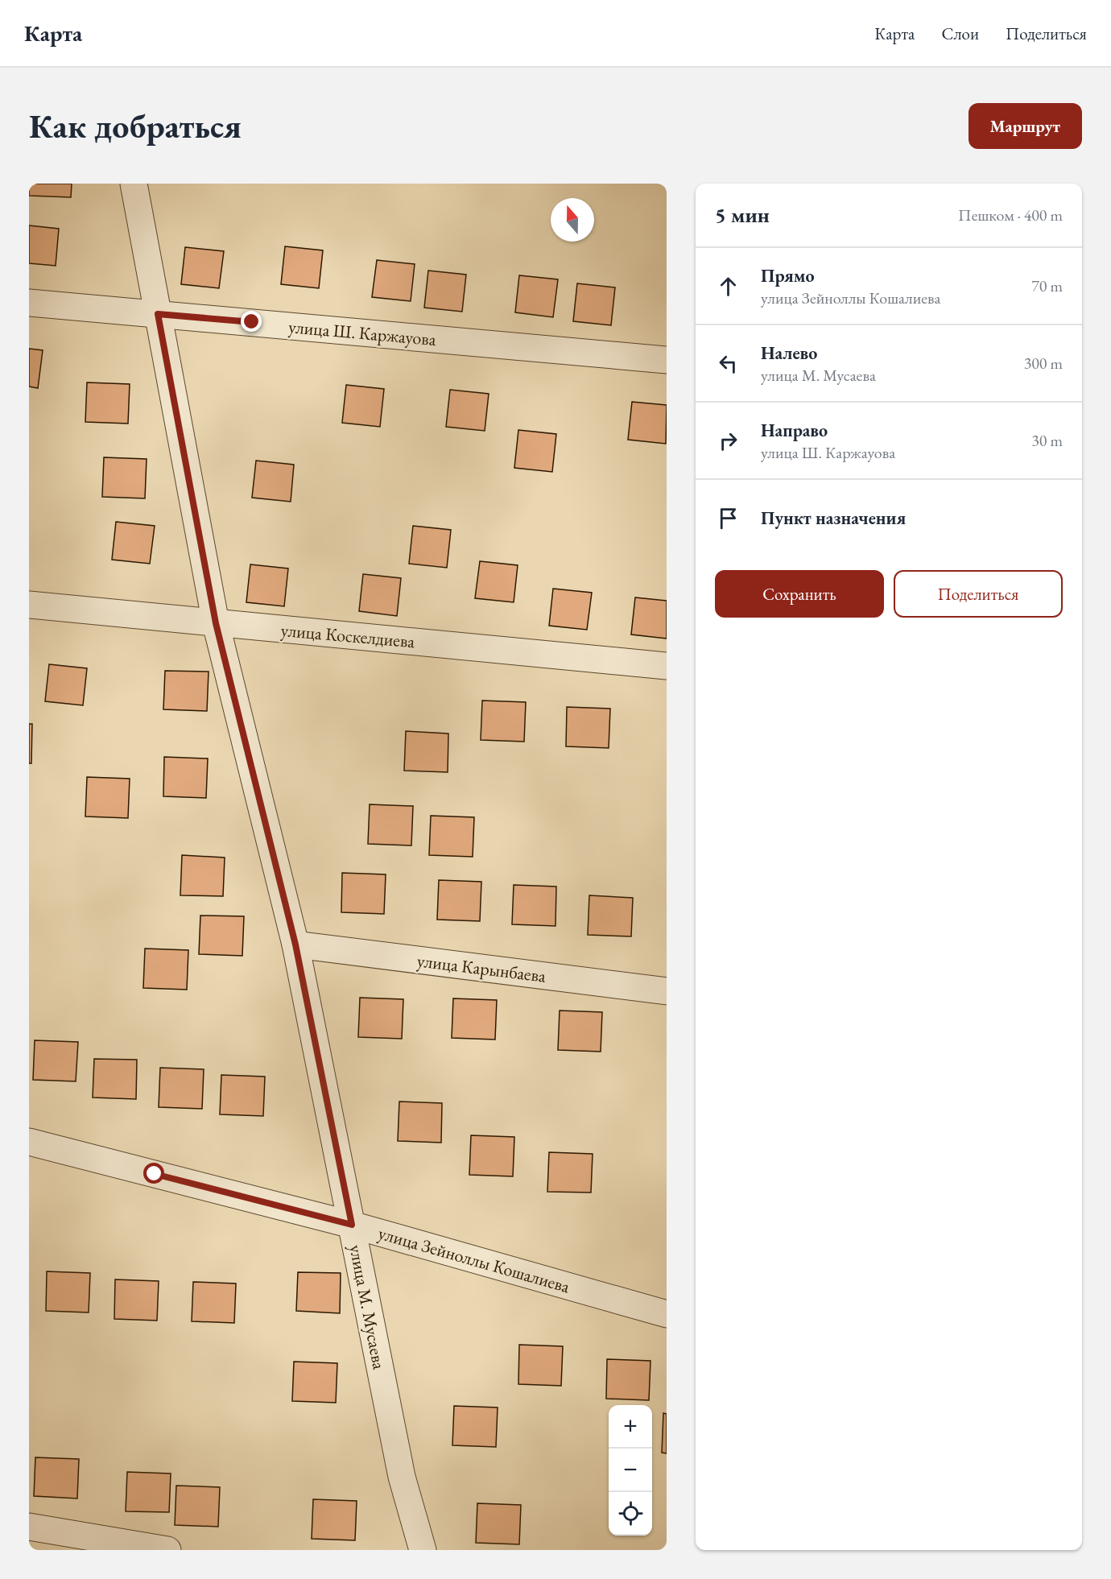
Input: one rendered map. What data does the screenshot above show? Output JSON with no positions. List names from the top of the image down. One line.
{"streets":{"street":["улица Ш. Каржауова","улица Коскелдиева","улица Карынбаева","улица Зейноллы Кошалиева","улица М. Мусаева"]},"crossings":[["улица Ш. Каржауова","улица М. Мусаева"],["улица Коскелдиева","улица М. Мусаева"],["улица Карынбаева","улица М. Мусаева"],["улица Зейноллы Кошалиева","улица М. Мусаева"]],"north":"top","page":{"header":"Карта","nav":["Карта","Слои","Поделиться"],"buttons":["Маршрут",["Сохранить","Поделиться"]],"title":"Как добраться","heading":["5 мин","Пешком · 400 m"],"list":[["Прямо","улица Зейноллы Кошалиева","70 m"],["Налево","улица М. Мусаева","300 m"],["Направо","улица Ш. Каржауова","30 m"],"Пункт назначения"],"map_buttons":["+","−"]}}
